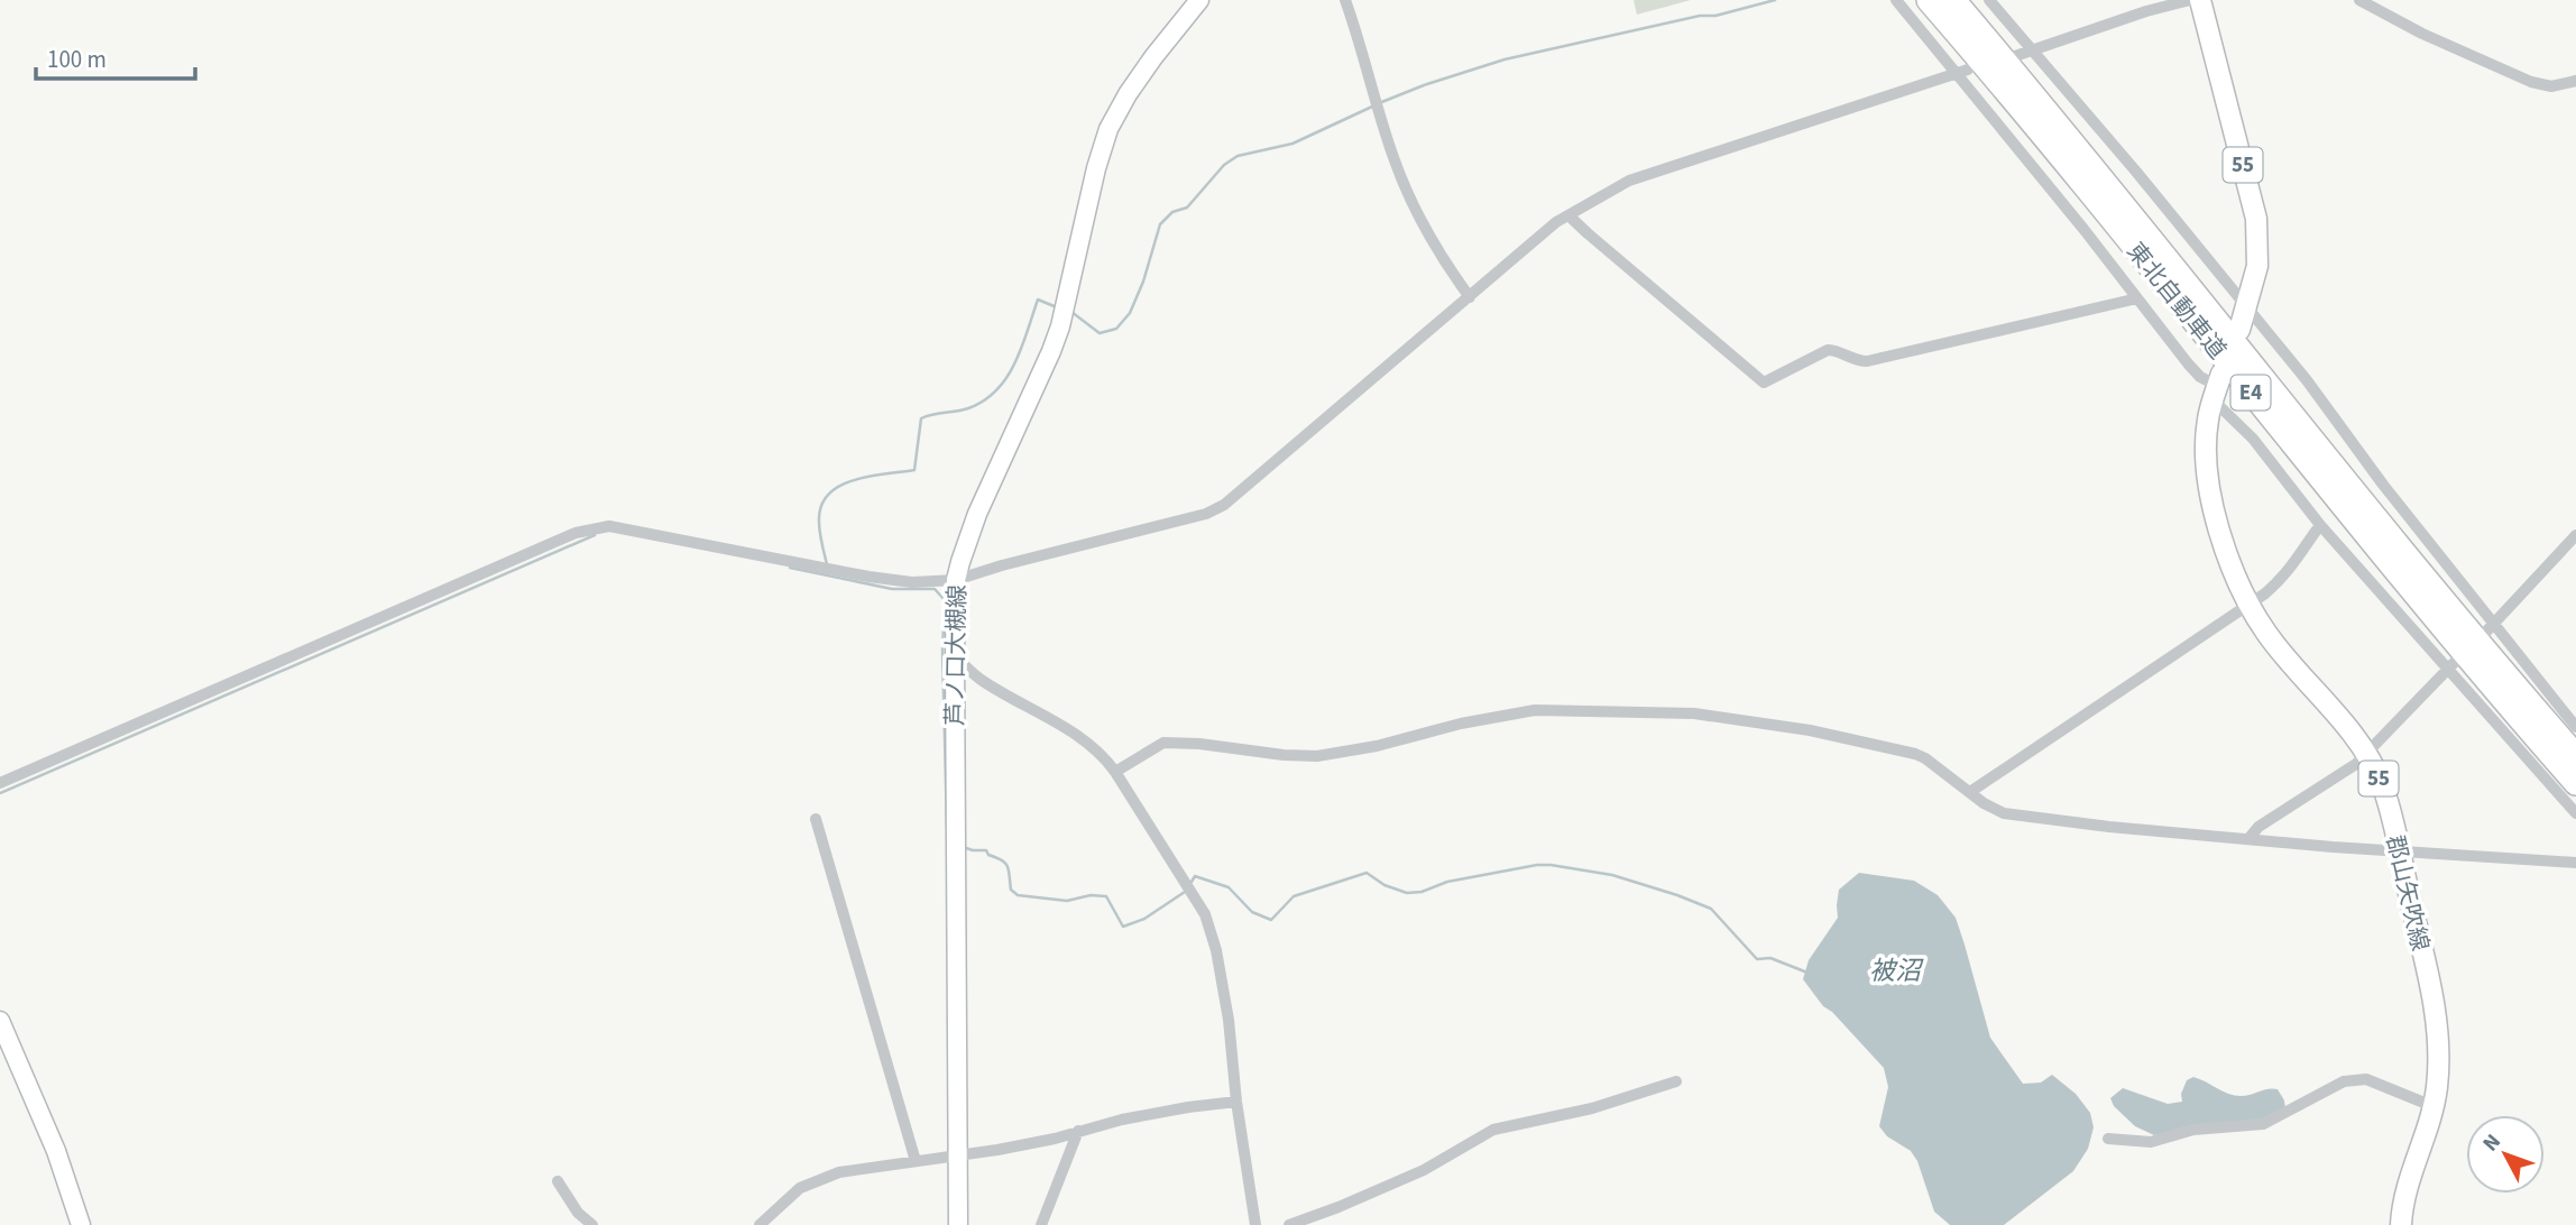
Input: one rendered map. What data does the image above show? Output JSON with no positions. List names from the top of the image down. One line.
{"streets":{"highway":["東北自動車道","E4"],"main road":["55","芦ノ口大槻線","郡山矢吹線"]},"water":["被沼"],"scale_bar":"100 m","north":"top left"}
